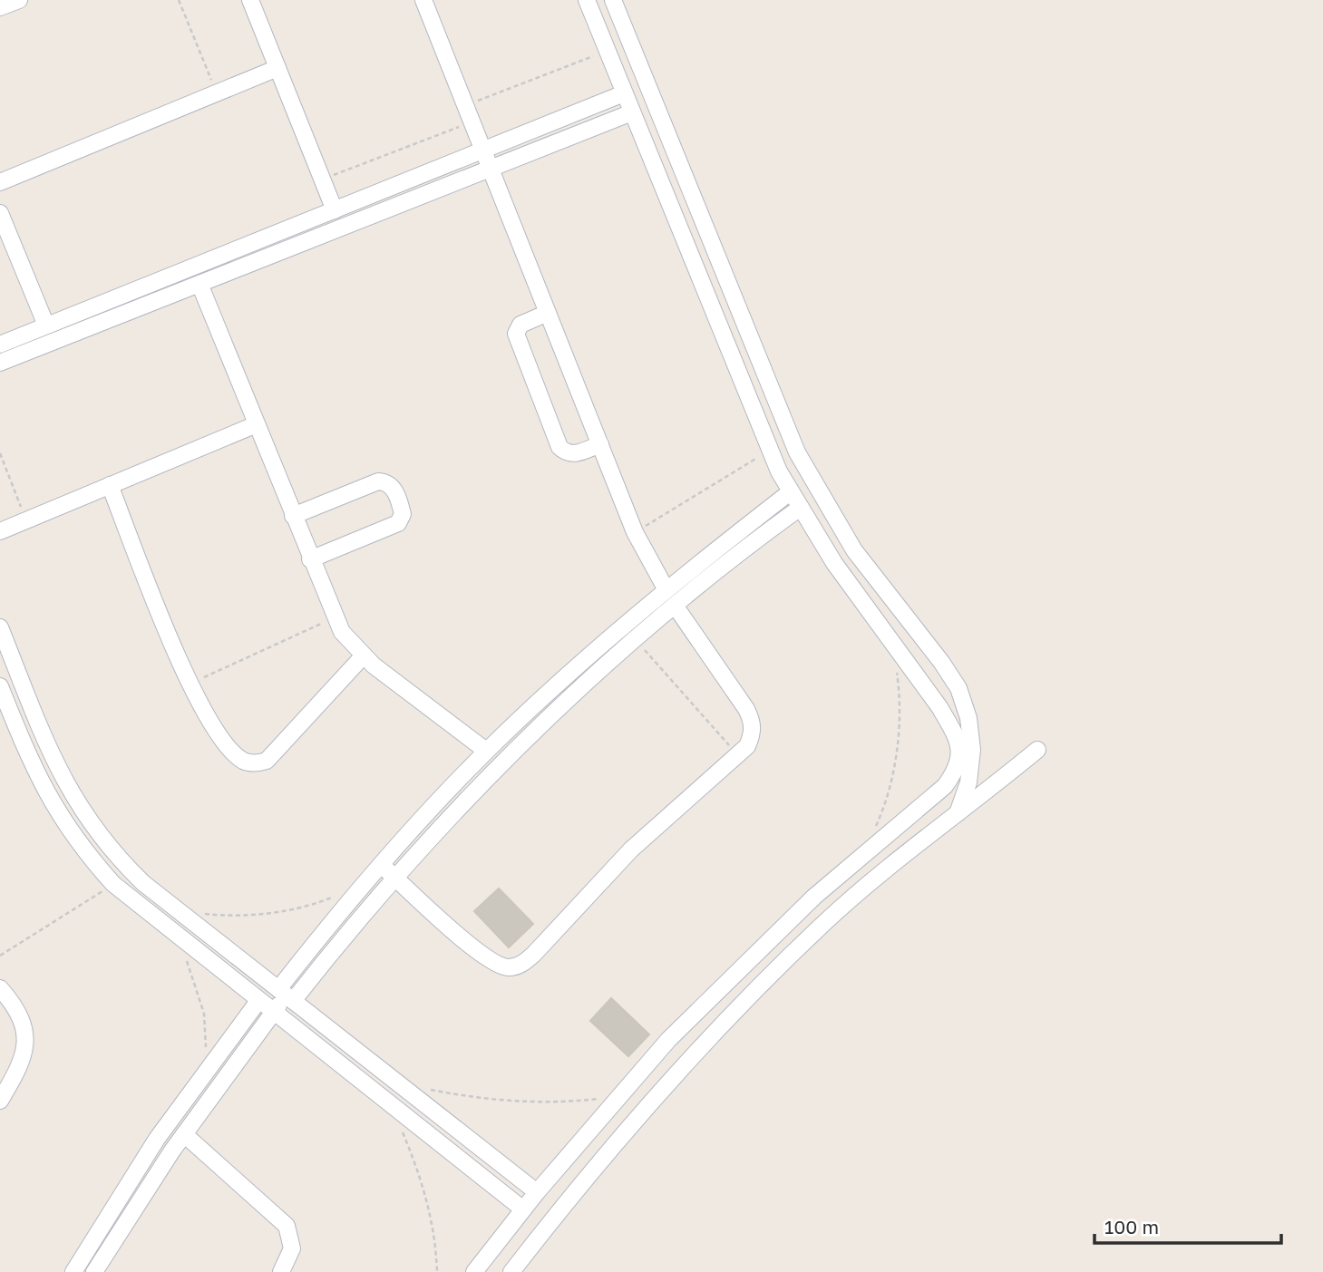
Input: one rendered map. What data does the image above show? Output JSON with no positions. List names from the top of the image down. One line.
{"scale_bar":"100 m"}
